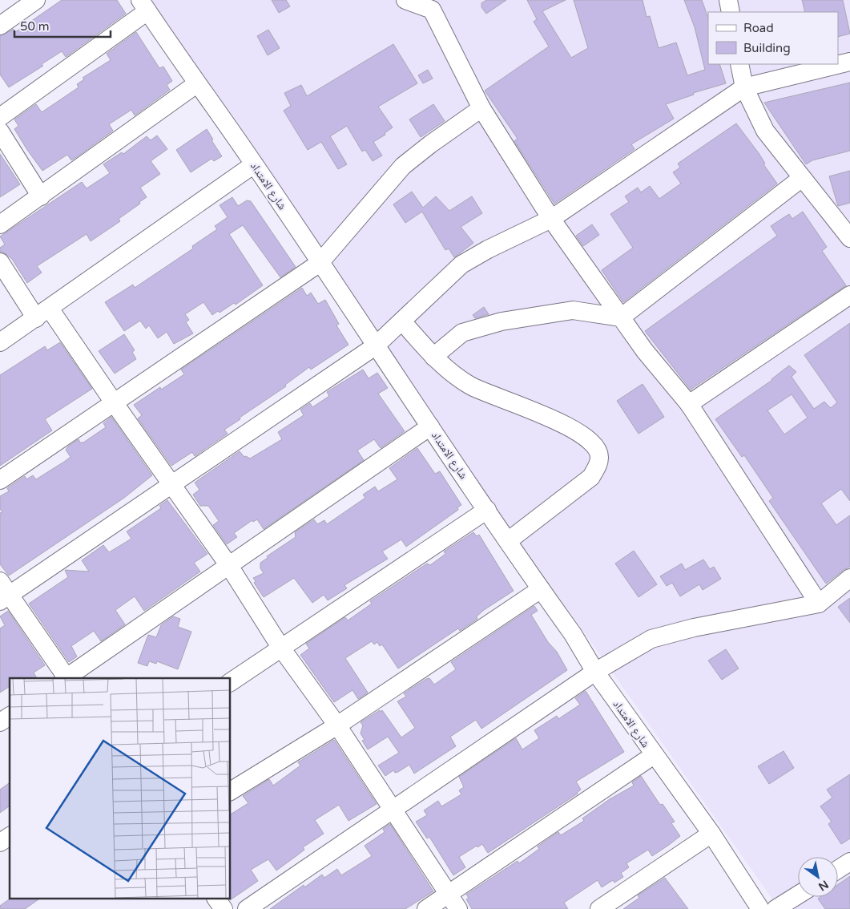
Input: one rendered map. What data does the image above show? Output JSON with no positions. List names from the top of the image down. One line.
{"streets":{"street":["شارع الامتداد"]},"legend":["Road","Building"],"scale_bar":"50 m","north":"bottom right"}
